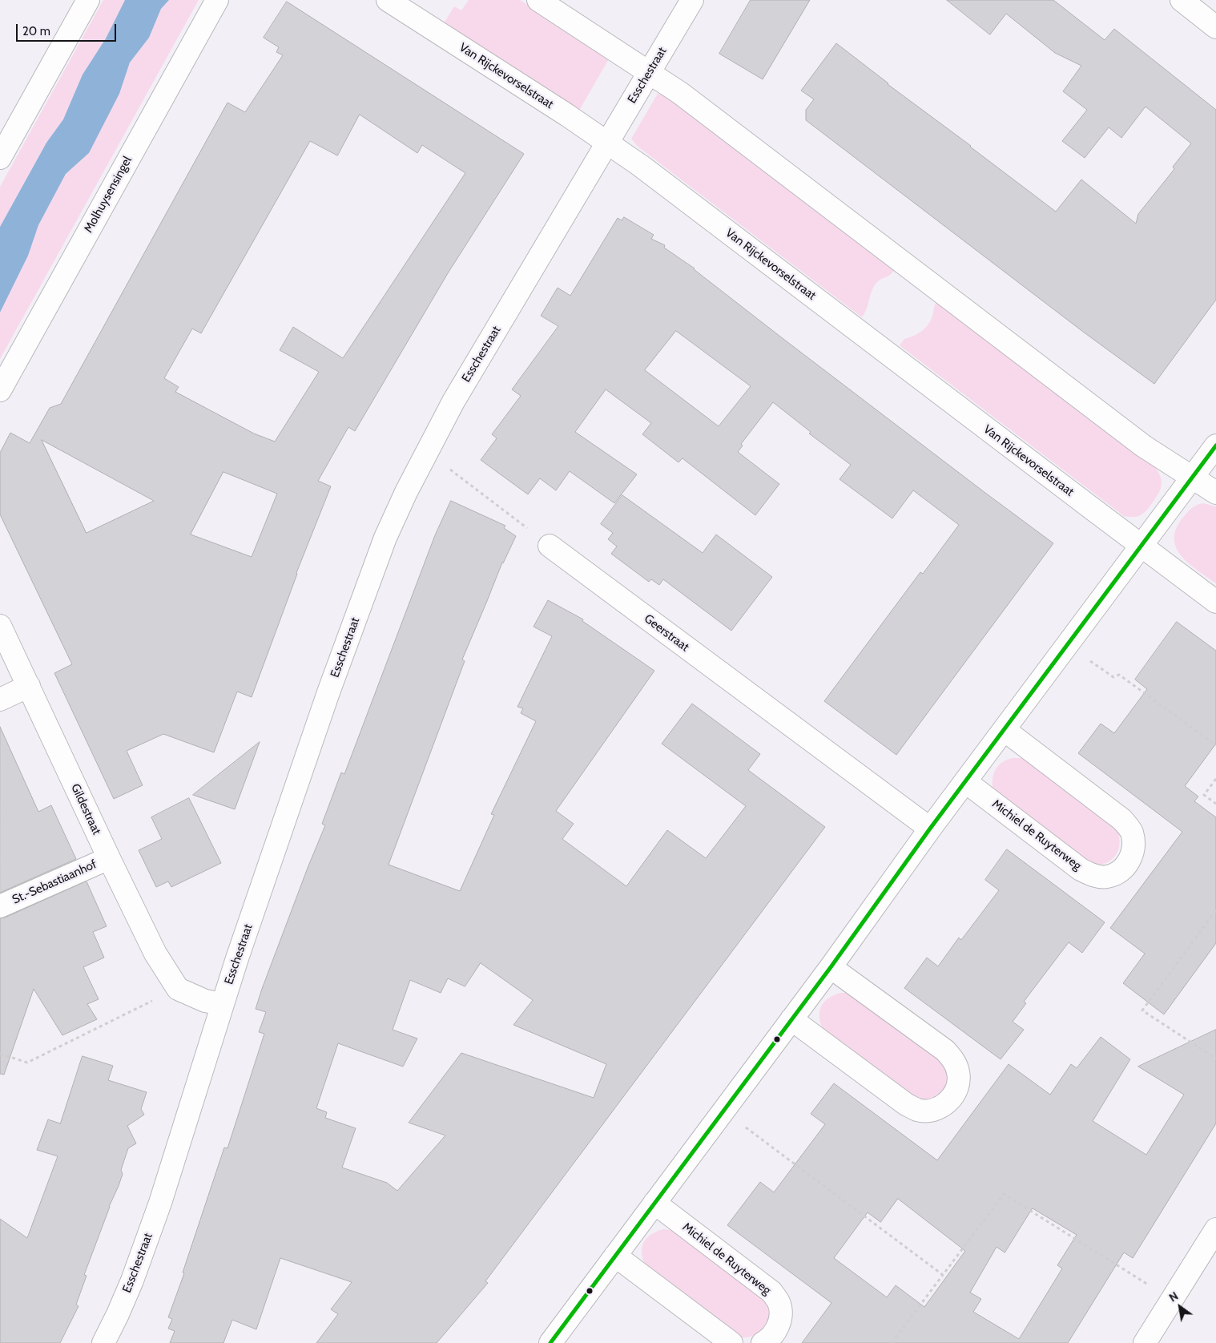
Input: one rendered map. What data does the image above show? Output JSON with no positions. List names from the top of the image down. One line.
{"streets":{"street":["Esschestraat","Van Rijckevorselstraat","Molhuysensingel","Geerstraat","Gildestraat","Michiel de Ruyterweg","St.-Sebastiaanhof"]},"crossings":[["Esschestraat","Van Rijckevorselstraat"],["Gildestraat","St.-Sebastiaanhof"]],"scale_bar":"20 m","north":"top left"}
